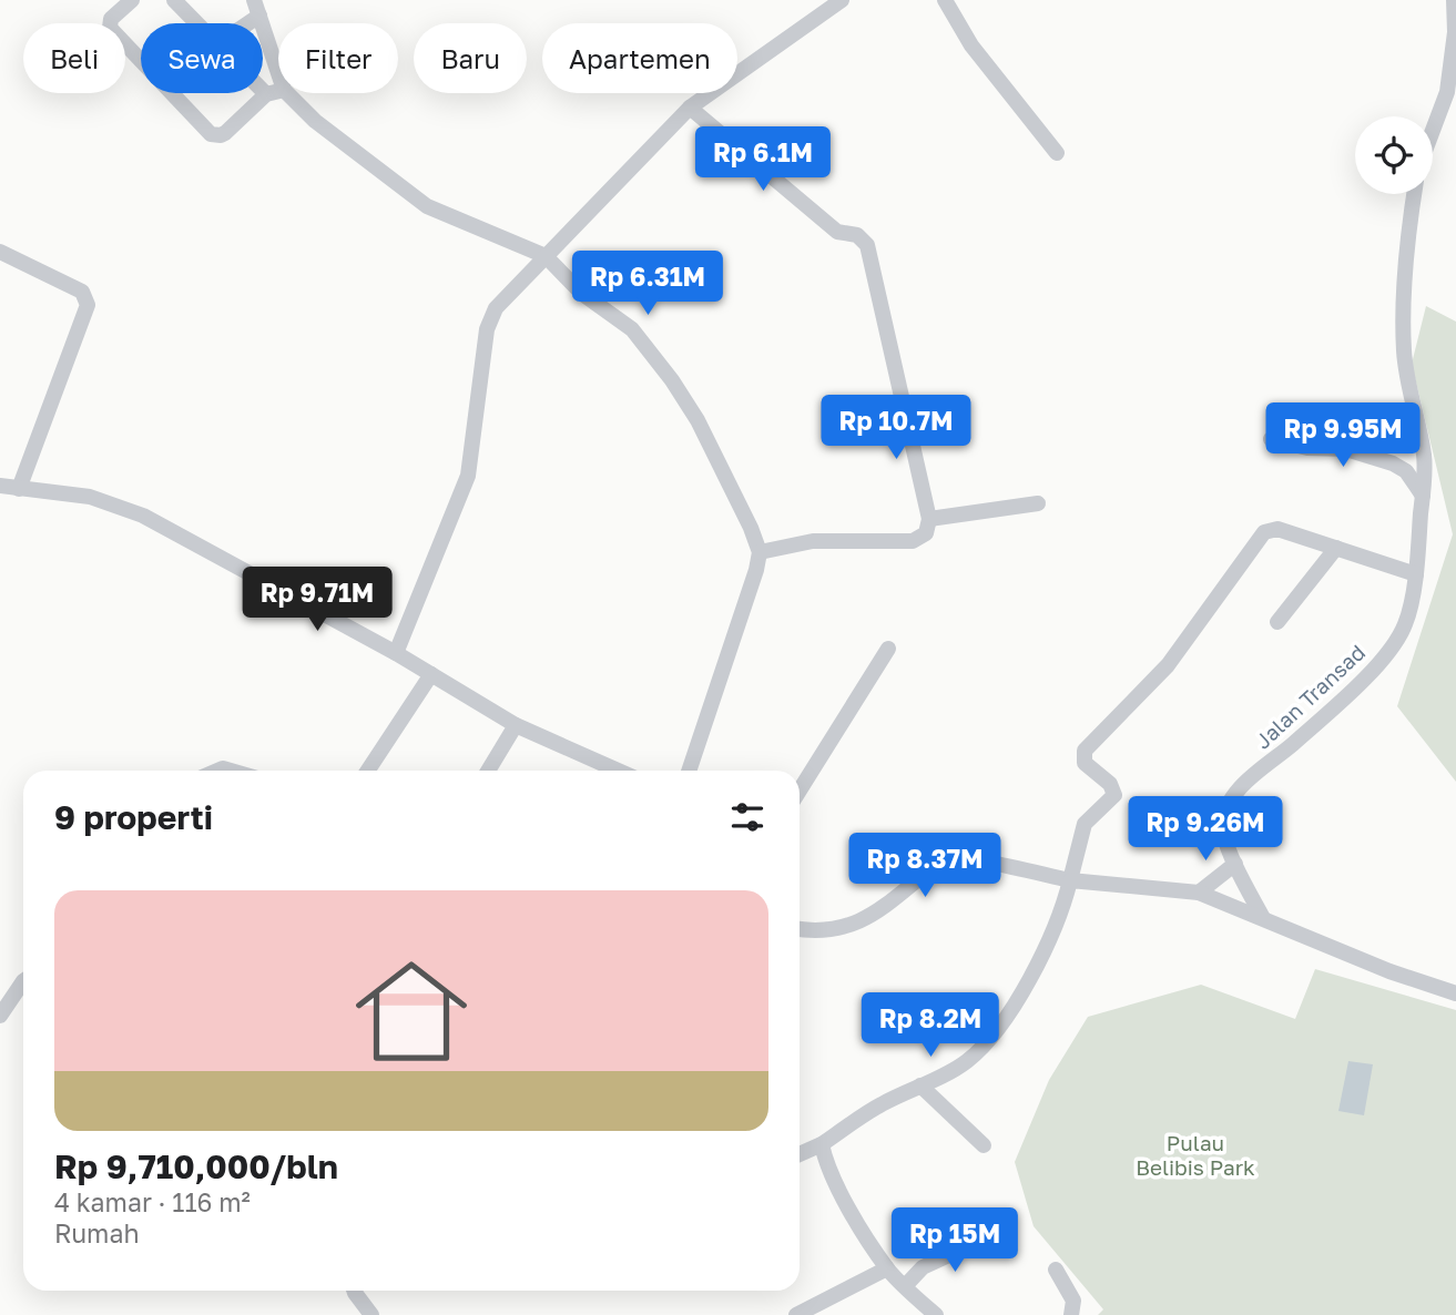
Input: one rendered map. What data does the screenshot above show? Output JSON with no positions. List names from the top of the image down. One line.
{"streets":{"street":["Jalan Transad"]},"parks":["Pulau Belibis Park"],"page":{"chip":["Beli","Sewa","Filter","Baru","Apartemen"],"price":["Rp 6.1M","Rp 6.31M","Rp 10.7M","Rp 9.95M","Rp 9.71M","Rp 9.26M","Rp 8.37M","Rp 8.2M","Rp 15M"],"heading":"9 properti","list":[{"name":"Rp 9,710,000/bln","note":"4 kamar · 116 m² · Rumah"}]}}
